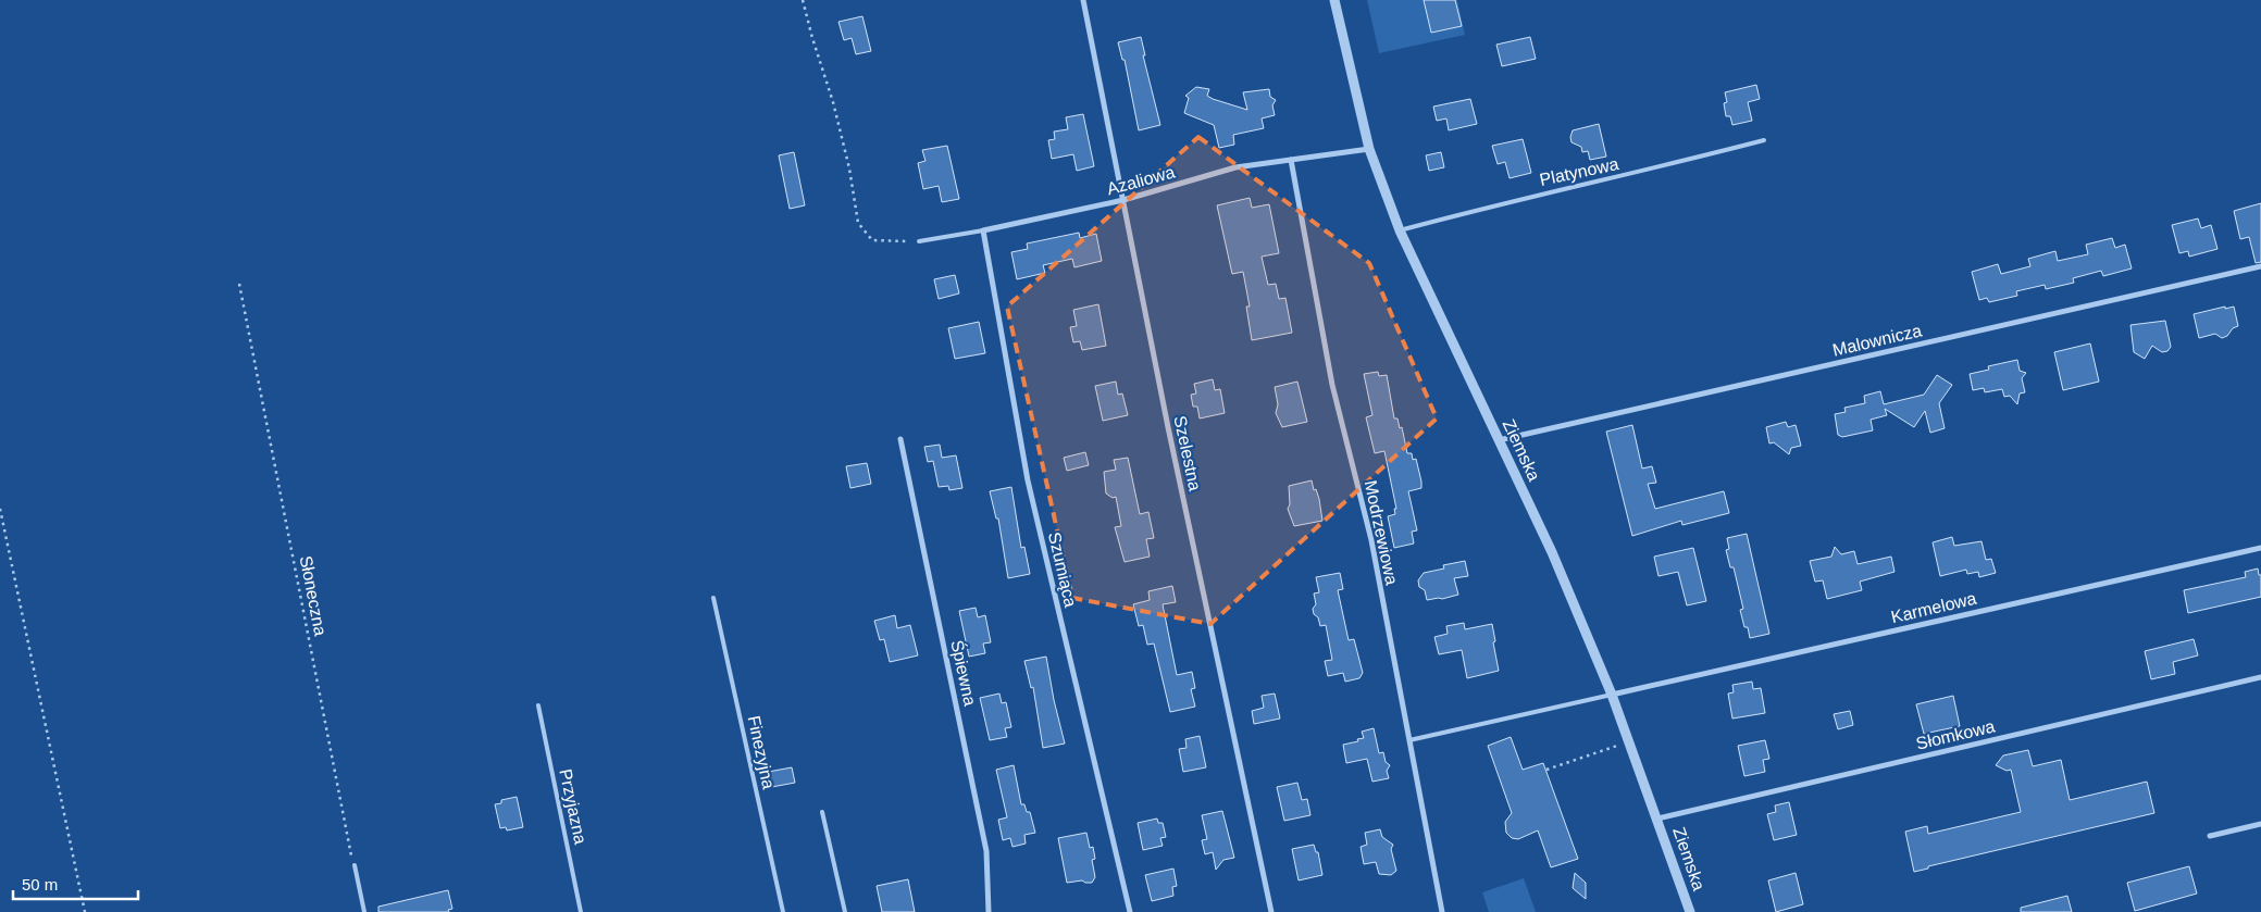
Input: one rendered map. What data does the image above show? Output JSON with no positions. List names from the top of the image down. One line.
{"streets":{"street":["Azaliowa","Malownicza","Ziemska","Szelestna","Modrzewiowa","Szumiąca","Karmelowa","Śpiewna","Słomkowa"],"lane":["Platynowa","Finezyjna","Przyjazna"],"path":["Słoneczna"]},"crossings":[["Platynowa","Ziemska"],["Azaliowa","Ziemska"],["Azaliowa","Szelestna"],["Azaliowa","Modrzewiowa"],["Azaliowa","Szumiąca"],["Malownicza","Ziemska"],["Ziemska","Karmelowa"],["Ziemska","Słomkowa"]],"scale_bar":"50 m"}
